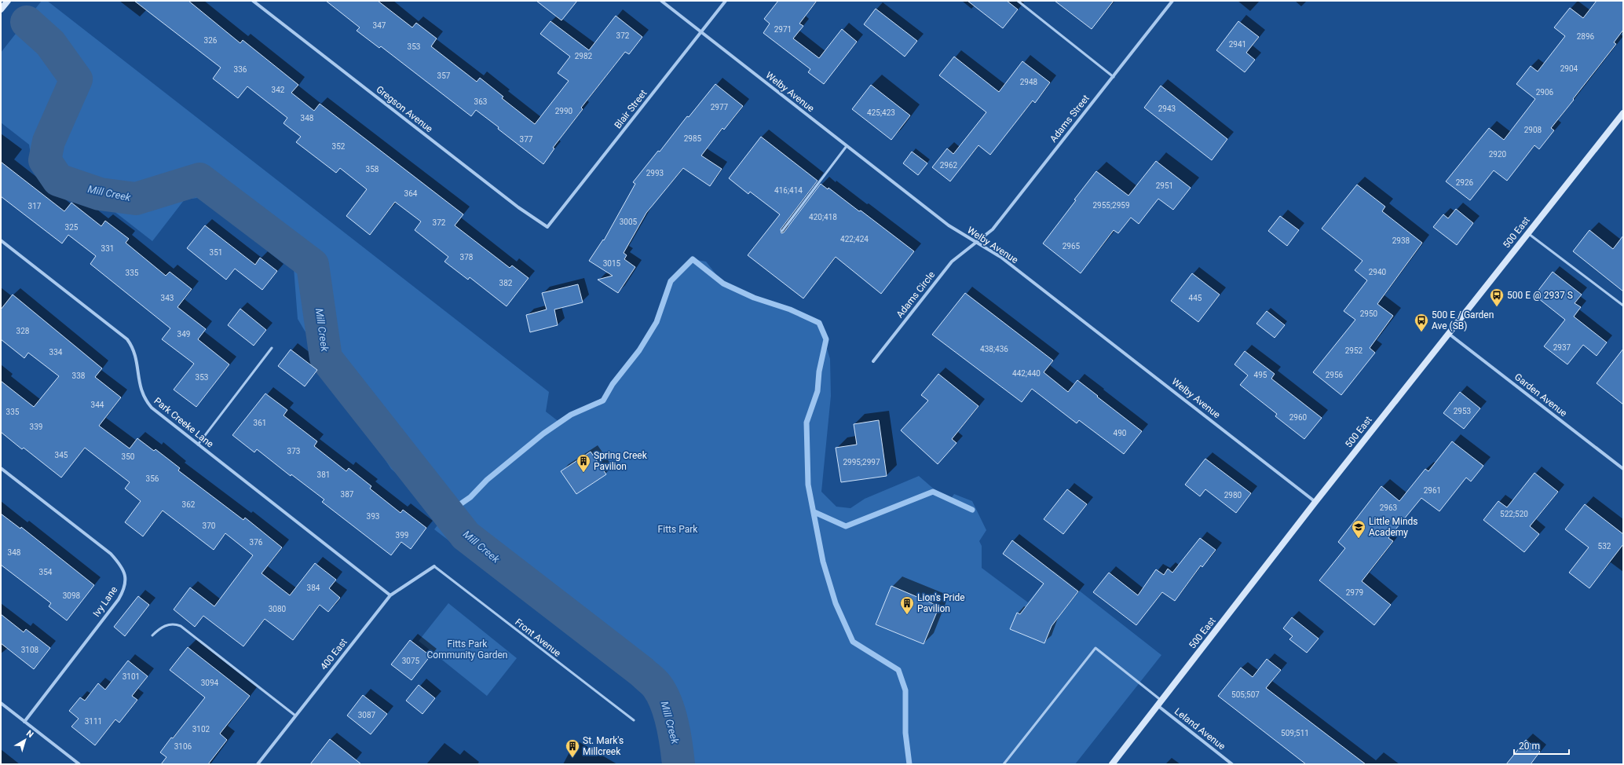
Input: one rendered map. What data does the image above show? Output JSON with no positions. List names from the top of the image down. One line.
{"streets":{"street":["Welby Avenue","Gregson Avenue","Blair Street","Adams Street","500 East","Adams Circle","Garden Avenue","Park Creeke Lane","Ivy Lane","400 East","Leland Avenue"],"lane":["Front Avenue"]},"crossings":[["Welby Avenue","Blair Street"],["Welby Avenue","Adams Street"],["Welby Avenue","500 East"],["Welby Avenue","Adams Circle"],["Gregson Avenue","Blair Street"],["Adams Street","Adams Circle"],["500 East","Garden Avenue"],["500 East","Leland Avenue"],["Park Creeke Lane","400 East"],["Front Avenue","400 East"]],"water":["Mill Creek"],"parks":["Fitts Park","Fitts Park Community Garden"],"places":{"bus stop":["500 E @ 2937 S","500 E / Garden Ave (SB)"],"building":["Spring Creek Pavilion","Lion's Pride Pavilion","St. Mark's Millcreek"],"school or university":["Little Minds Academy"]},"house_numbers":["347","2971","372","2896","326","2941","353","2982","2904","336","357","2948","342","2906","363","2977","2943","2990","425;423","348","2908","2985","377","352","2920","2962","358","2993","2926","2951","416;414","364","2955;2959","317","420;418","3005","372","325","422;424","2938","2965","331","351","378","3015","2940","335","382","343","445","2950","328","349","2937","438;436","2952","334","442;440","495","2956","338","353","344","2953","335","2960","361","339","490","373","345","350","2995;2997","381","356","2961","387","2980","362","2963","522;520","393","370","399","376","532","348","354","384","2979","3098","3080","3108","3075","3101","3094","505;507","3087","3111","3102","509;511","3106"],"scale_bar":"20 m","north":"top right"}
